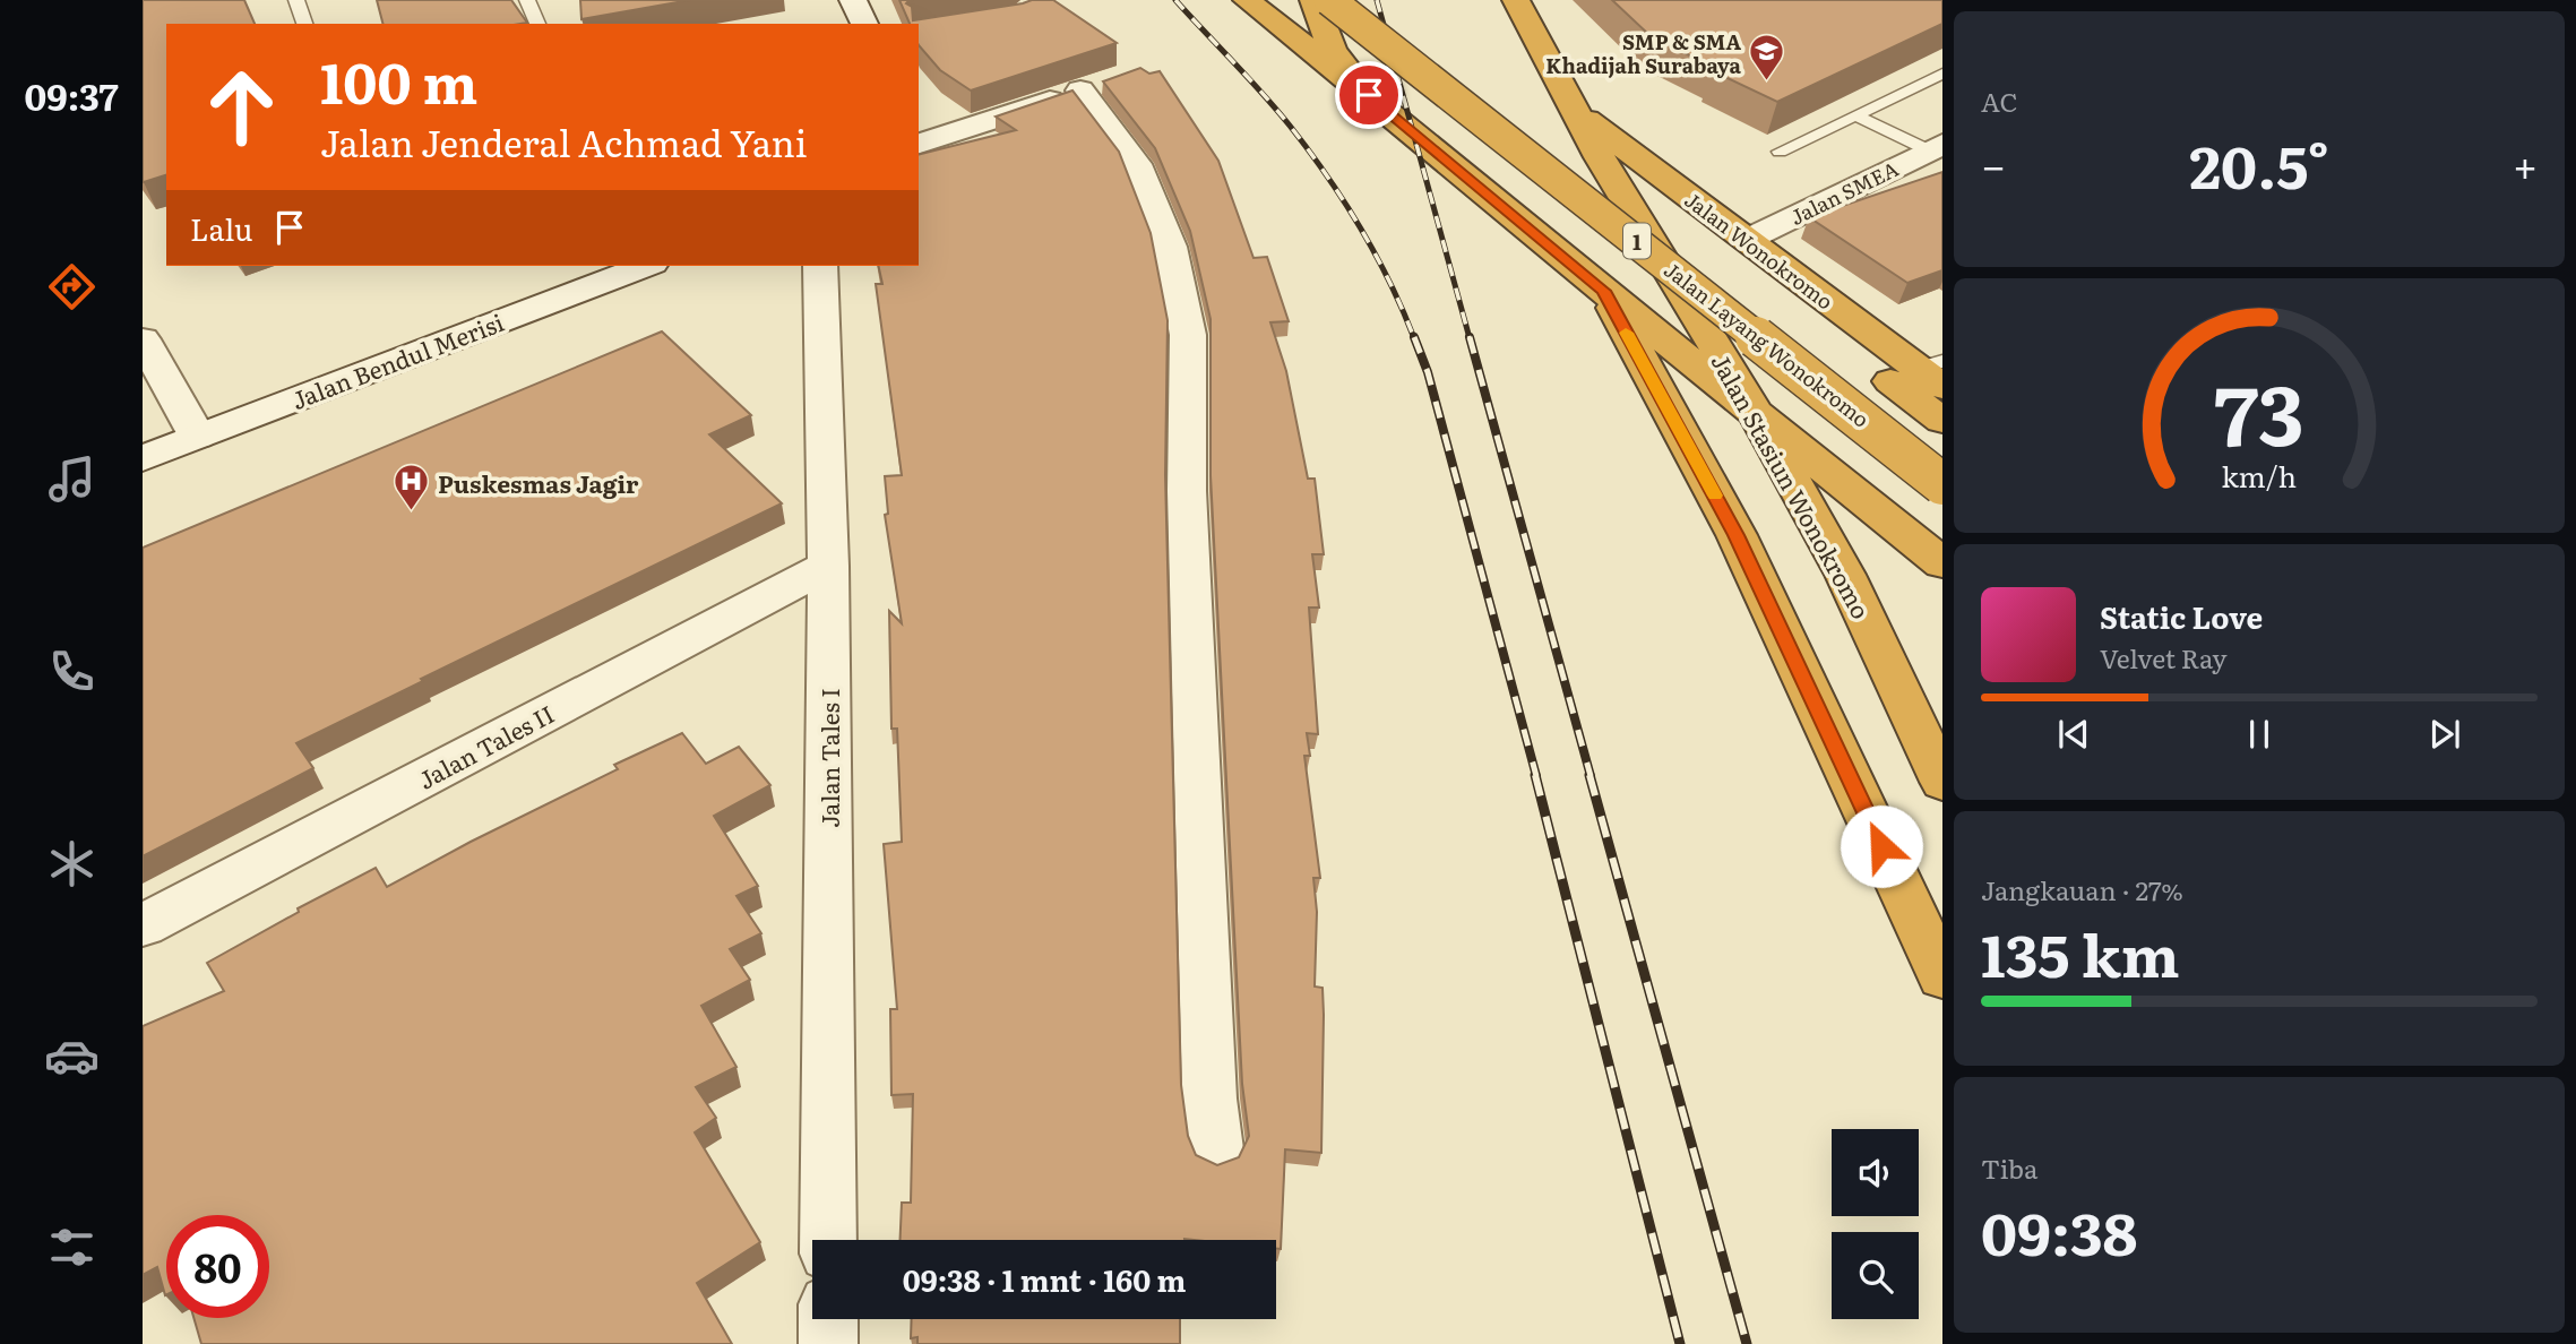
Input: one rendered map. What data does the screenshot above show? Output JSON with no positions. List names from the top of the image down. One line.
{"streets":{"highway":["1","Jalan Wonokromo","Jalan Layang Wonokromo","Jalan Stasiun Wonokromo"],"street":["Jalan SMEA","Jalan Bendul Merisi","Jalan Tales II","Jalan Tales I"]},"crossings":[["Jalan SMEA","Jalan Wonokromo"],["1","Jalan Wonokromo"],["1","Jalan Stasiun Wonokromo"],["Jalan Wonokromo","Jalan Stasiun Wonokromo"],["Jalan Tales II","Jalan Tales I"]],"places":{"school or university":["SMP & SMA Khadijah Surabaya"],"hospital":["Puskesmas Jagir"]},"page":{"tabs":"09:37","tile":["AC",["Jangkauan · 27%","135 km"],["Tiba","09:38"]],"turn":["100 m","Jalan Jenderal Achmad Yani"],"heat":["−","20.5°","+"],"then":"Lalu","song":["Static Love","Velvet Ray"],"limit":"80","trip":"09:38 · 1 mnt · 160 m","gauge":["73","km/h"]}}
